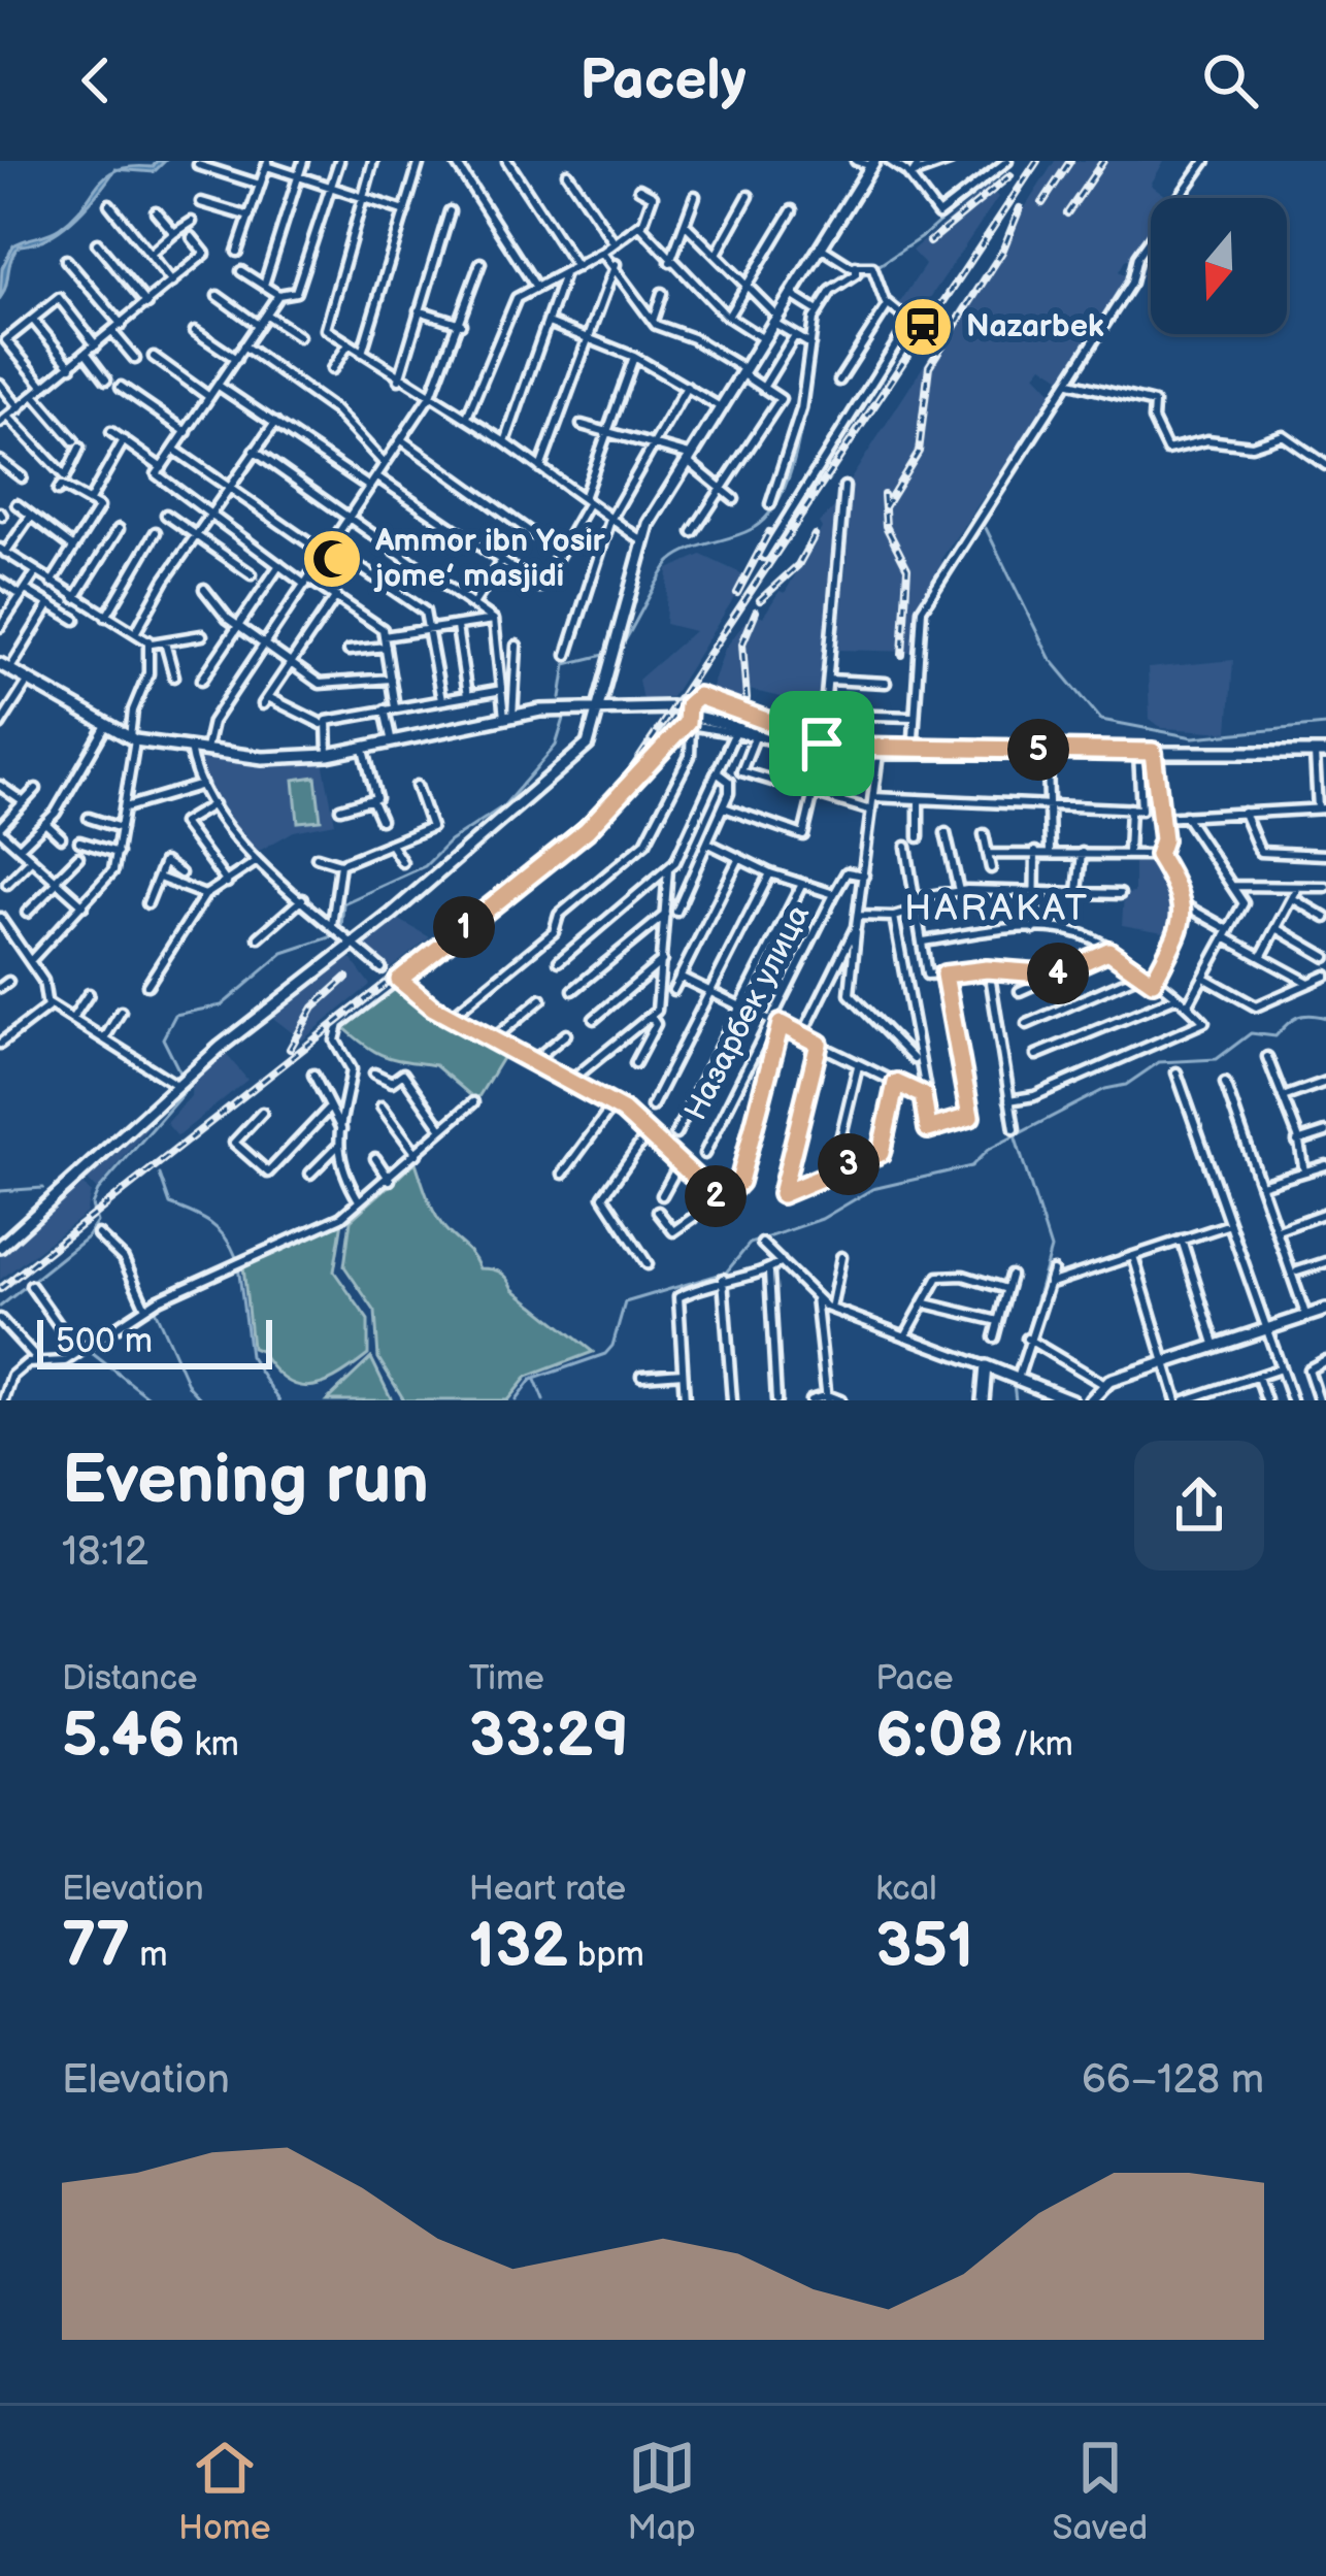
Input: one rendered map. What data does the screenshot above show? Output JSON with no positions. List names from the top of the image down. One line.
{"streets":{"street":["Назарбек улица"]},"districts":["HARAKAT"],"places":{"station":["Nazarbek"],"mosque":["Ammor ibn Yosir jome’ masjidi"]},"scale_bar":"500 m","north":"bottom","page":{"header":"Pacely","pins":["5","1","4","3","2"],"scale":"500 m","heading":["Evening run","18:12"],"stats":[["Distance","5.46 km"],["Time","33:29"],["Pace","6:08 /km"],["Elevation","77 m"],["Heart rate","132 bpm"],["kcal","351"]],"chart":["Elevation","66–128 m"],"tabs":["Home","Map","Saved"]}}
